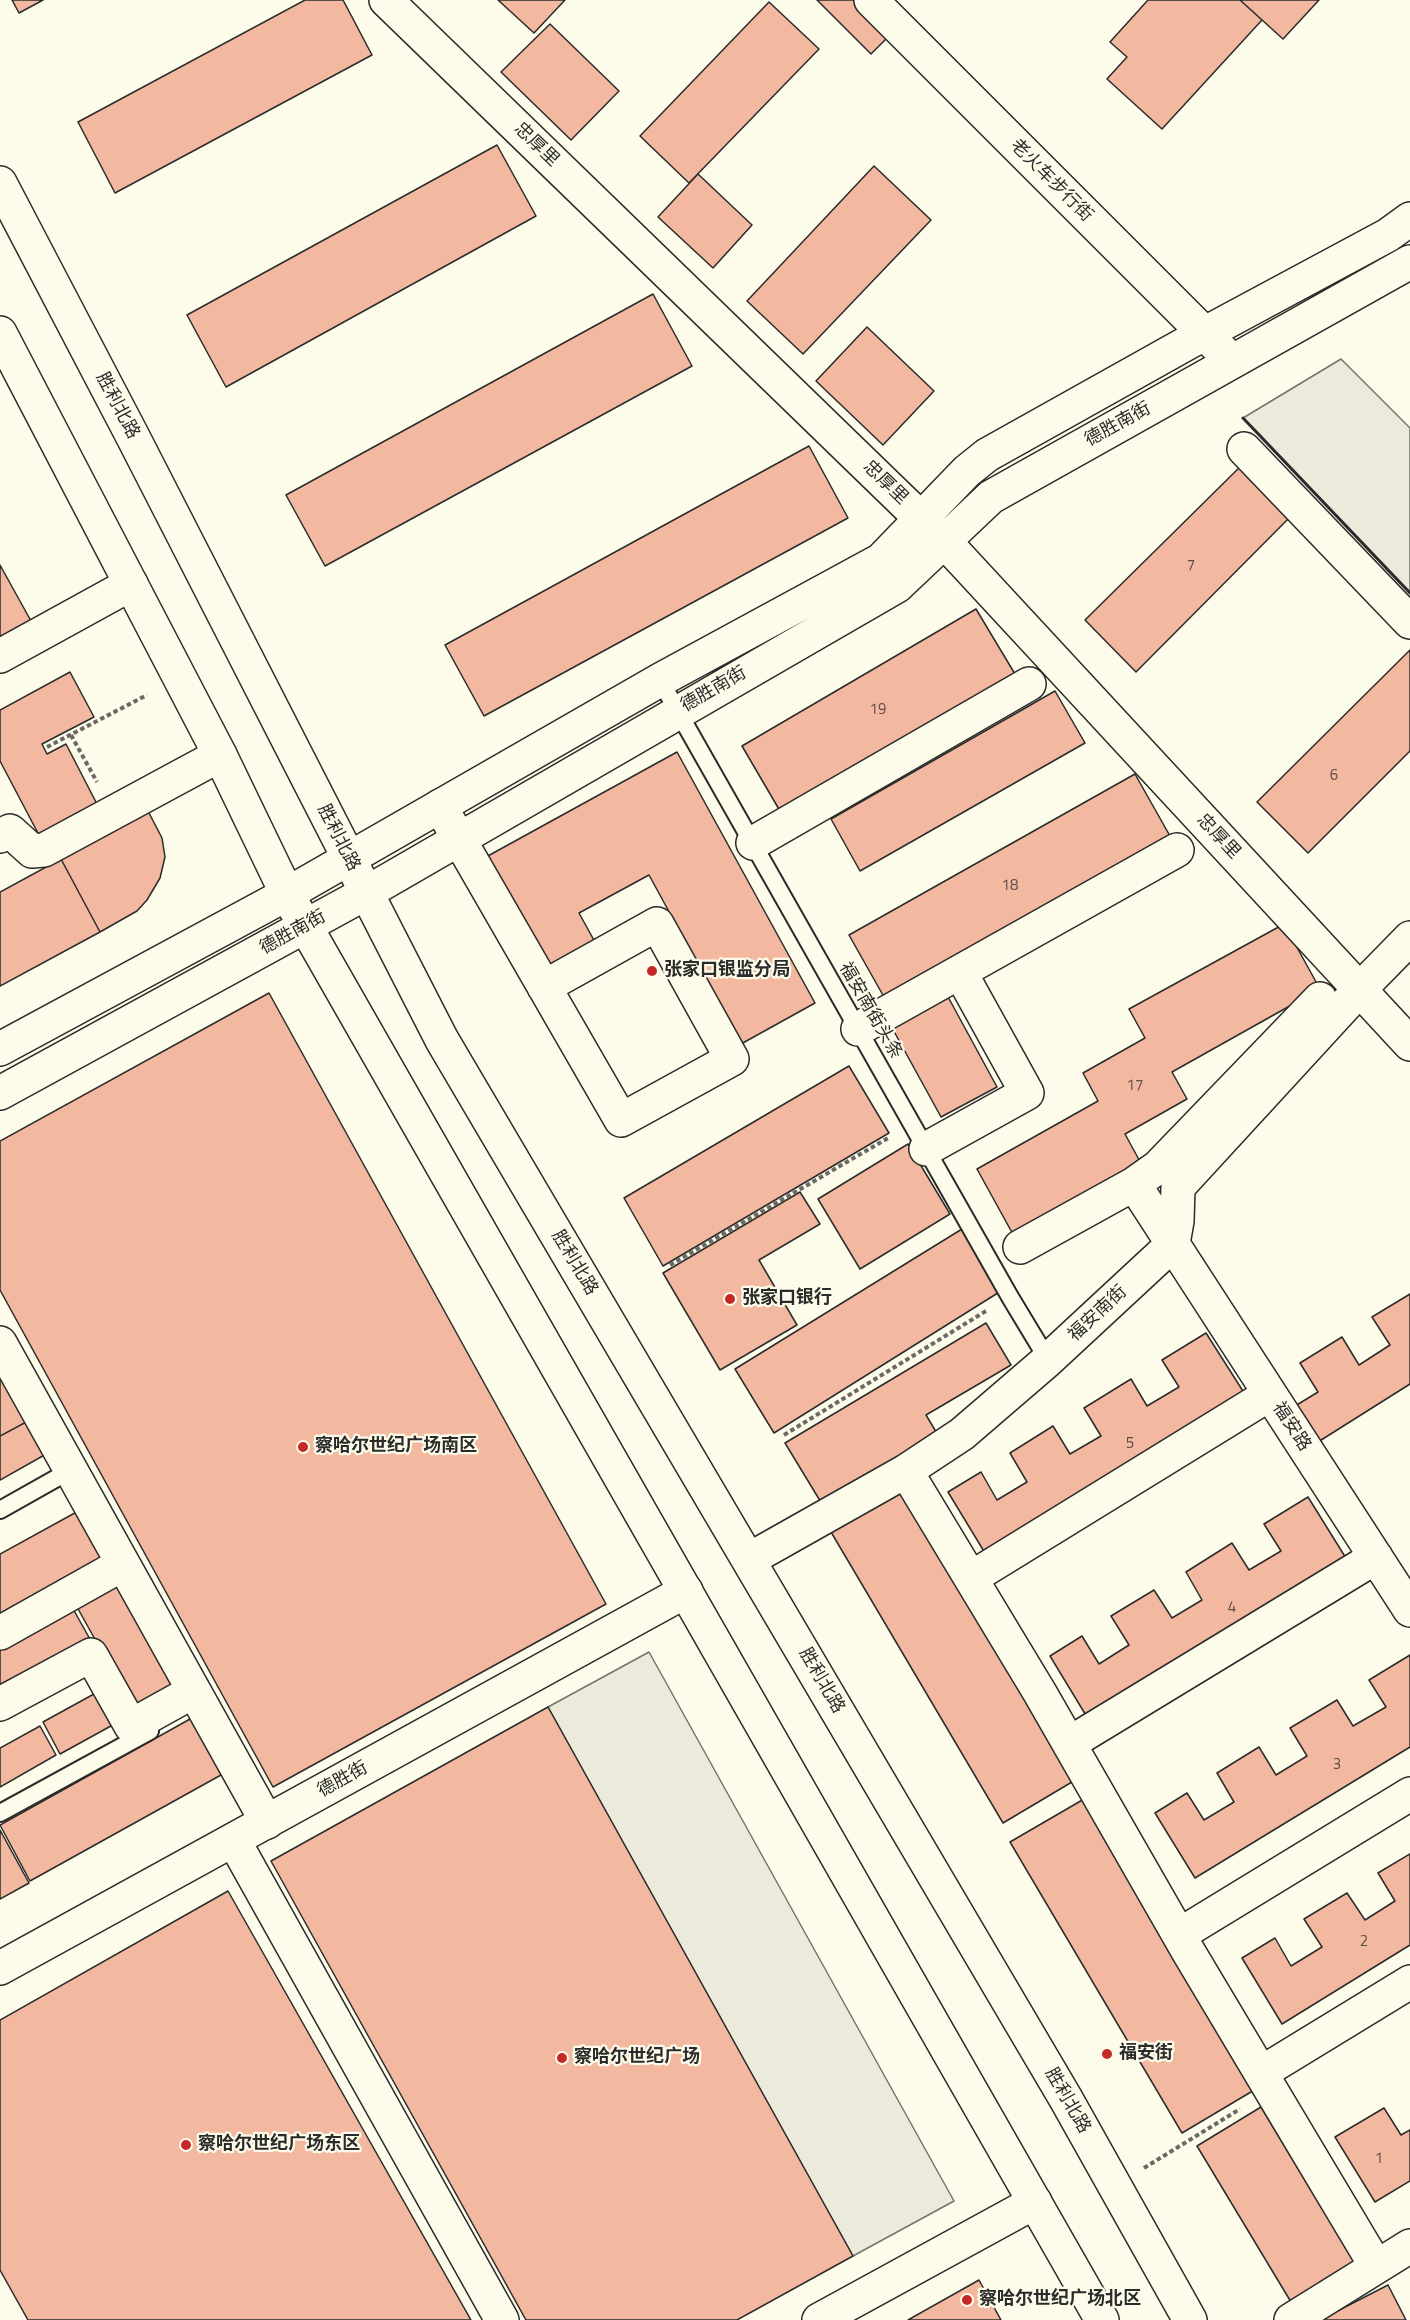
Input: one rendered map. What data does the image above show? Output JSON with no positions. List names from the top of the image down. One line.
{"streets":{"main road":["忠厚里","老火车步行街","胜利北路","德胜南街","福安南街","福安路","德胜街"],"lane":["福安南街头条"]},"crossings":[["忠厚里","德胜南街"],["老火车步行街","德胜南街"],["胜利北路","德胜南街"],["胜利北路","福安南街"],["德胜南街","福安南街头条"],["福安南街头条","福安南街"],["福安南街","福安路"]],"places":["张家口银监分局","张家口银行","察哈尔世纪广场南区","福安街","察哈尔世纪广场","察哈尔世纪广场东区","察哈尔世纪广场北区"],"house_numbers":["7","19","6","18","17","5","4","3","2","1"]}
